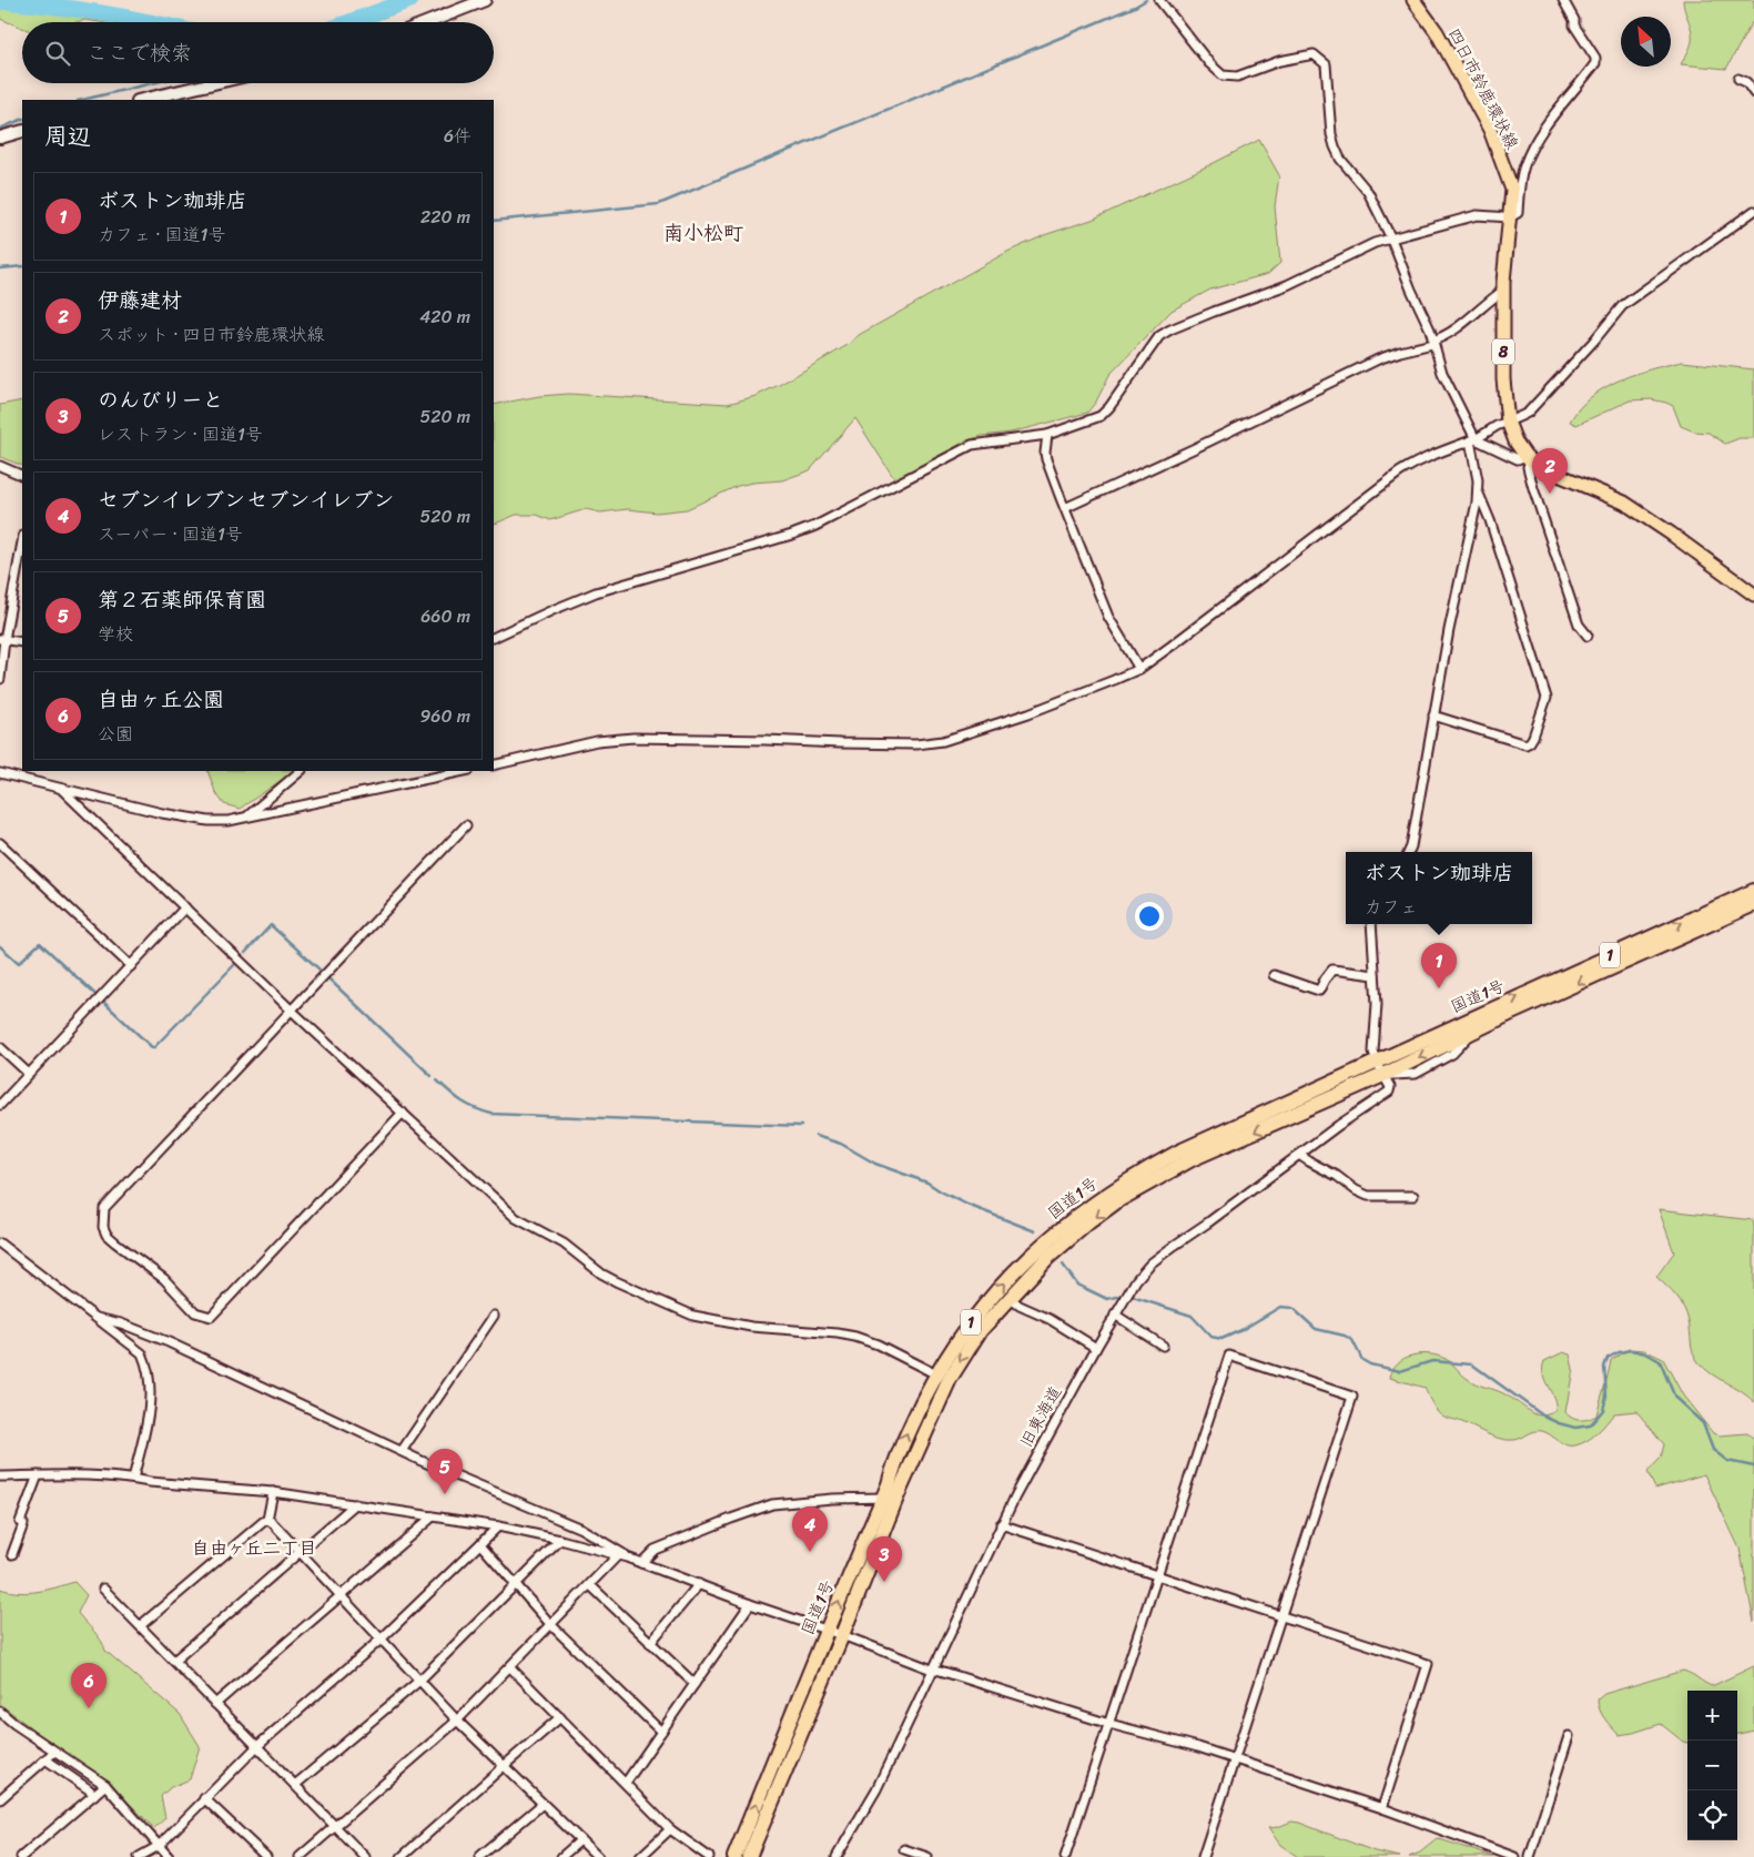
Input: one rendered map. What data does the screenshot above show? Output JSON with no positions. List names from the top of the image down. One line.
{"streets":{"highway":["1","国道1号"],"main road":["四日市鈴鹿環状線","8"],"street":["旧東海道"]},"crossings":[["国道1号","旧東海道"]],"districts":["南小松町","自由ヶ丘二丁目"],"north":"top left","page":{"search":"ここで検索","heading":["周辺","6件"],"list":[{"mark":"1","name":"ボストン珈琲店","note":"カフェ · 国道1号","value":"220 m"},{"mark":"2","name":"伊藤建材","note":"スポット · 四日市鈴鹿環状線","value":"420 m"},{"mark":"3","name":"のんびりーと","note":"レストラン · 国道1号","value":"520 m"},{"mark":"4","name":"セブンイレブンセブンイレブン","note":"スーパー · 国道1号","value":"520 m"},{"mark":"5","name":"第２石薬師保育園","note":"学校","value":"660 m"},{"mark":"6","name":"自由ヶ丘公園","note":"公園","value":"960 m"}],"pins":["2","1","5","4","3","6"],"popup":["ボストン珈琲店","カフェ"],"map_buttons":["+","−"]}}
